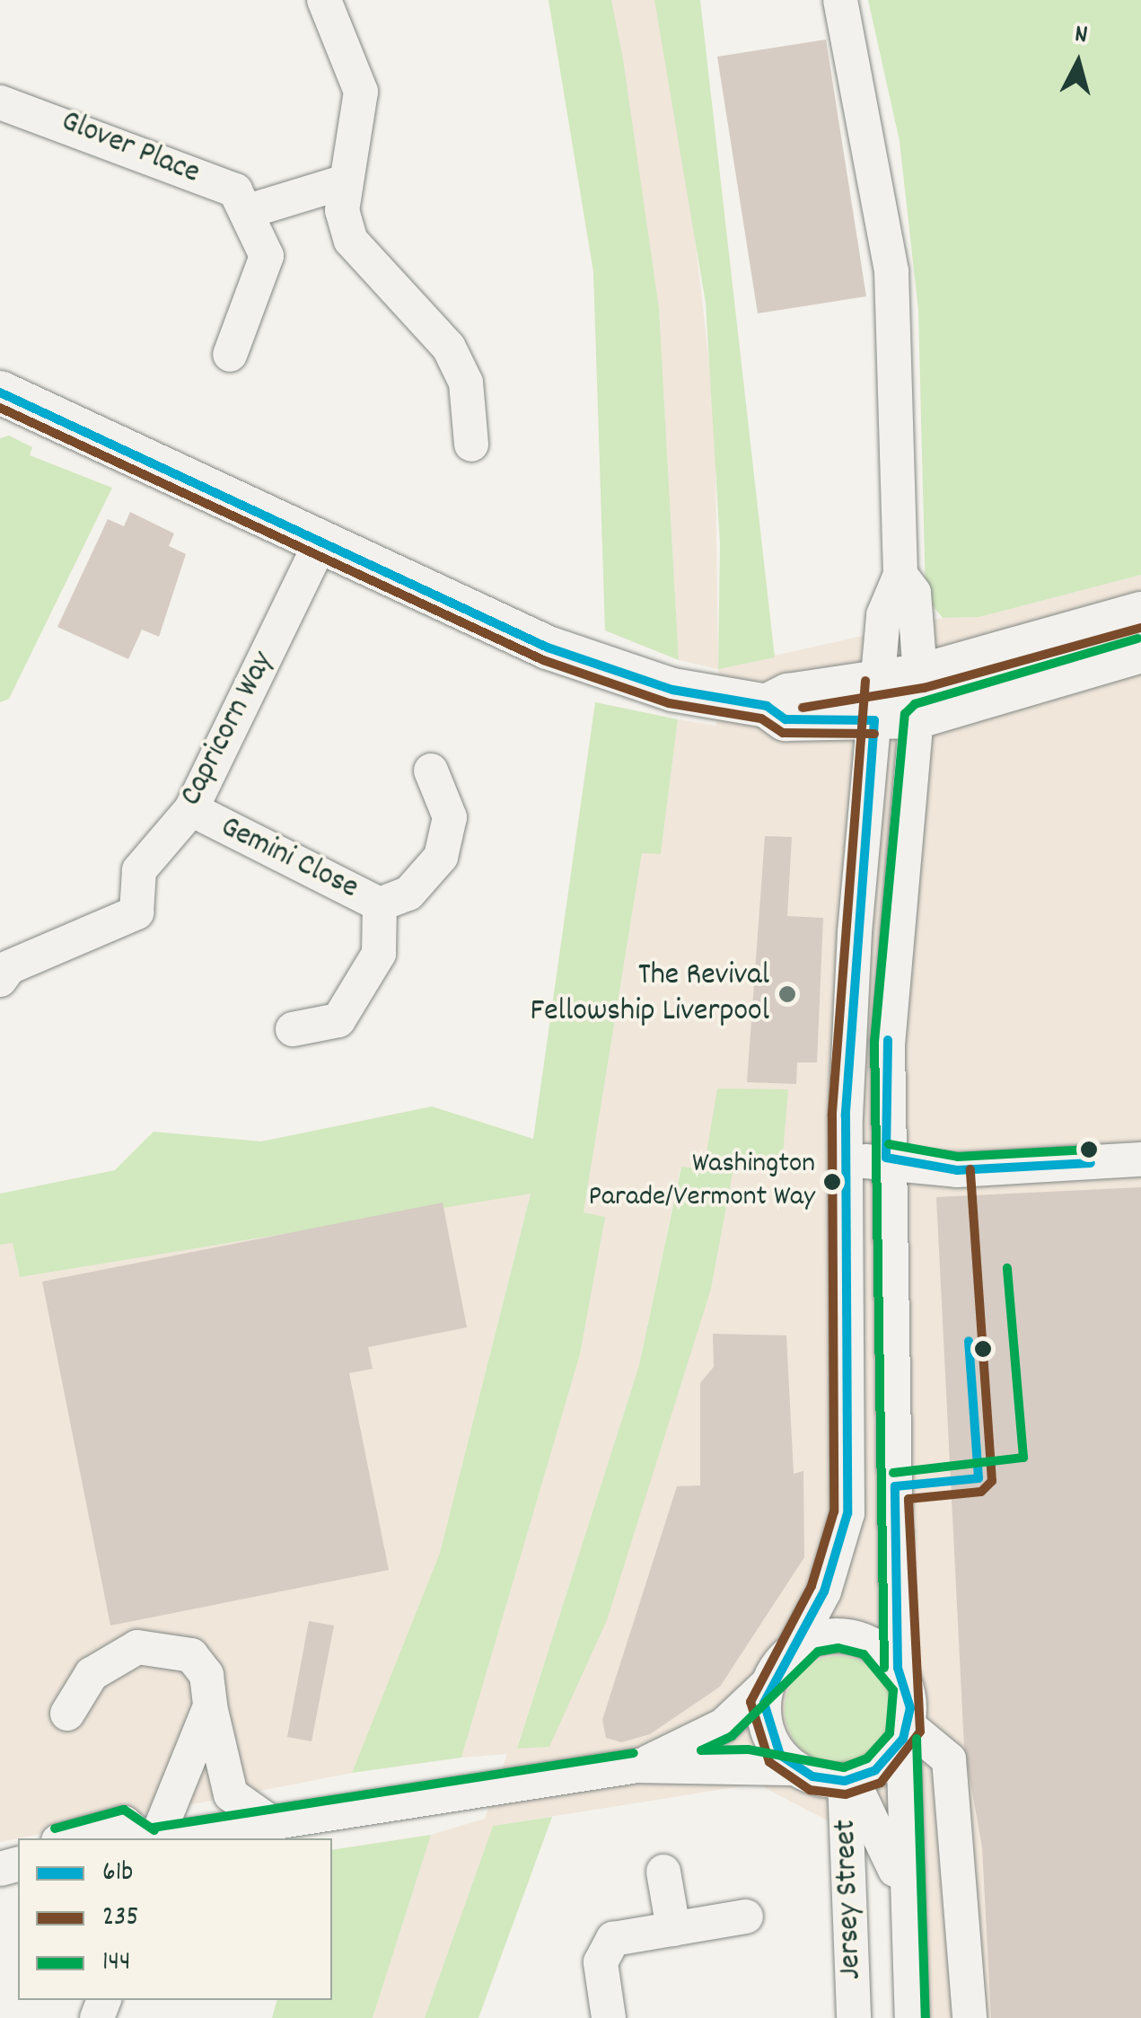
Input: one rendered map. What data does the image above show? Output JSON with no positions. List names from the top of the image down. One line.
{"streets":{"street":["Glover Place","Capricorn Way","Gemini Close","Jersey Street"]},"crossings":[["Capricorn Way","Gemini Close"]],"places":["The Revival Fellowship Liverpool","Washington Parade/Vermont Way"],"lines":["transit line 61b","transit line 235","transit line 144"],"legend":["61b","235","144"],"north":"top"}
